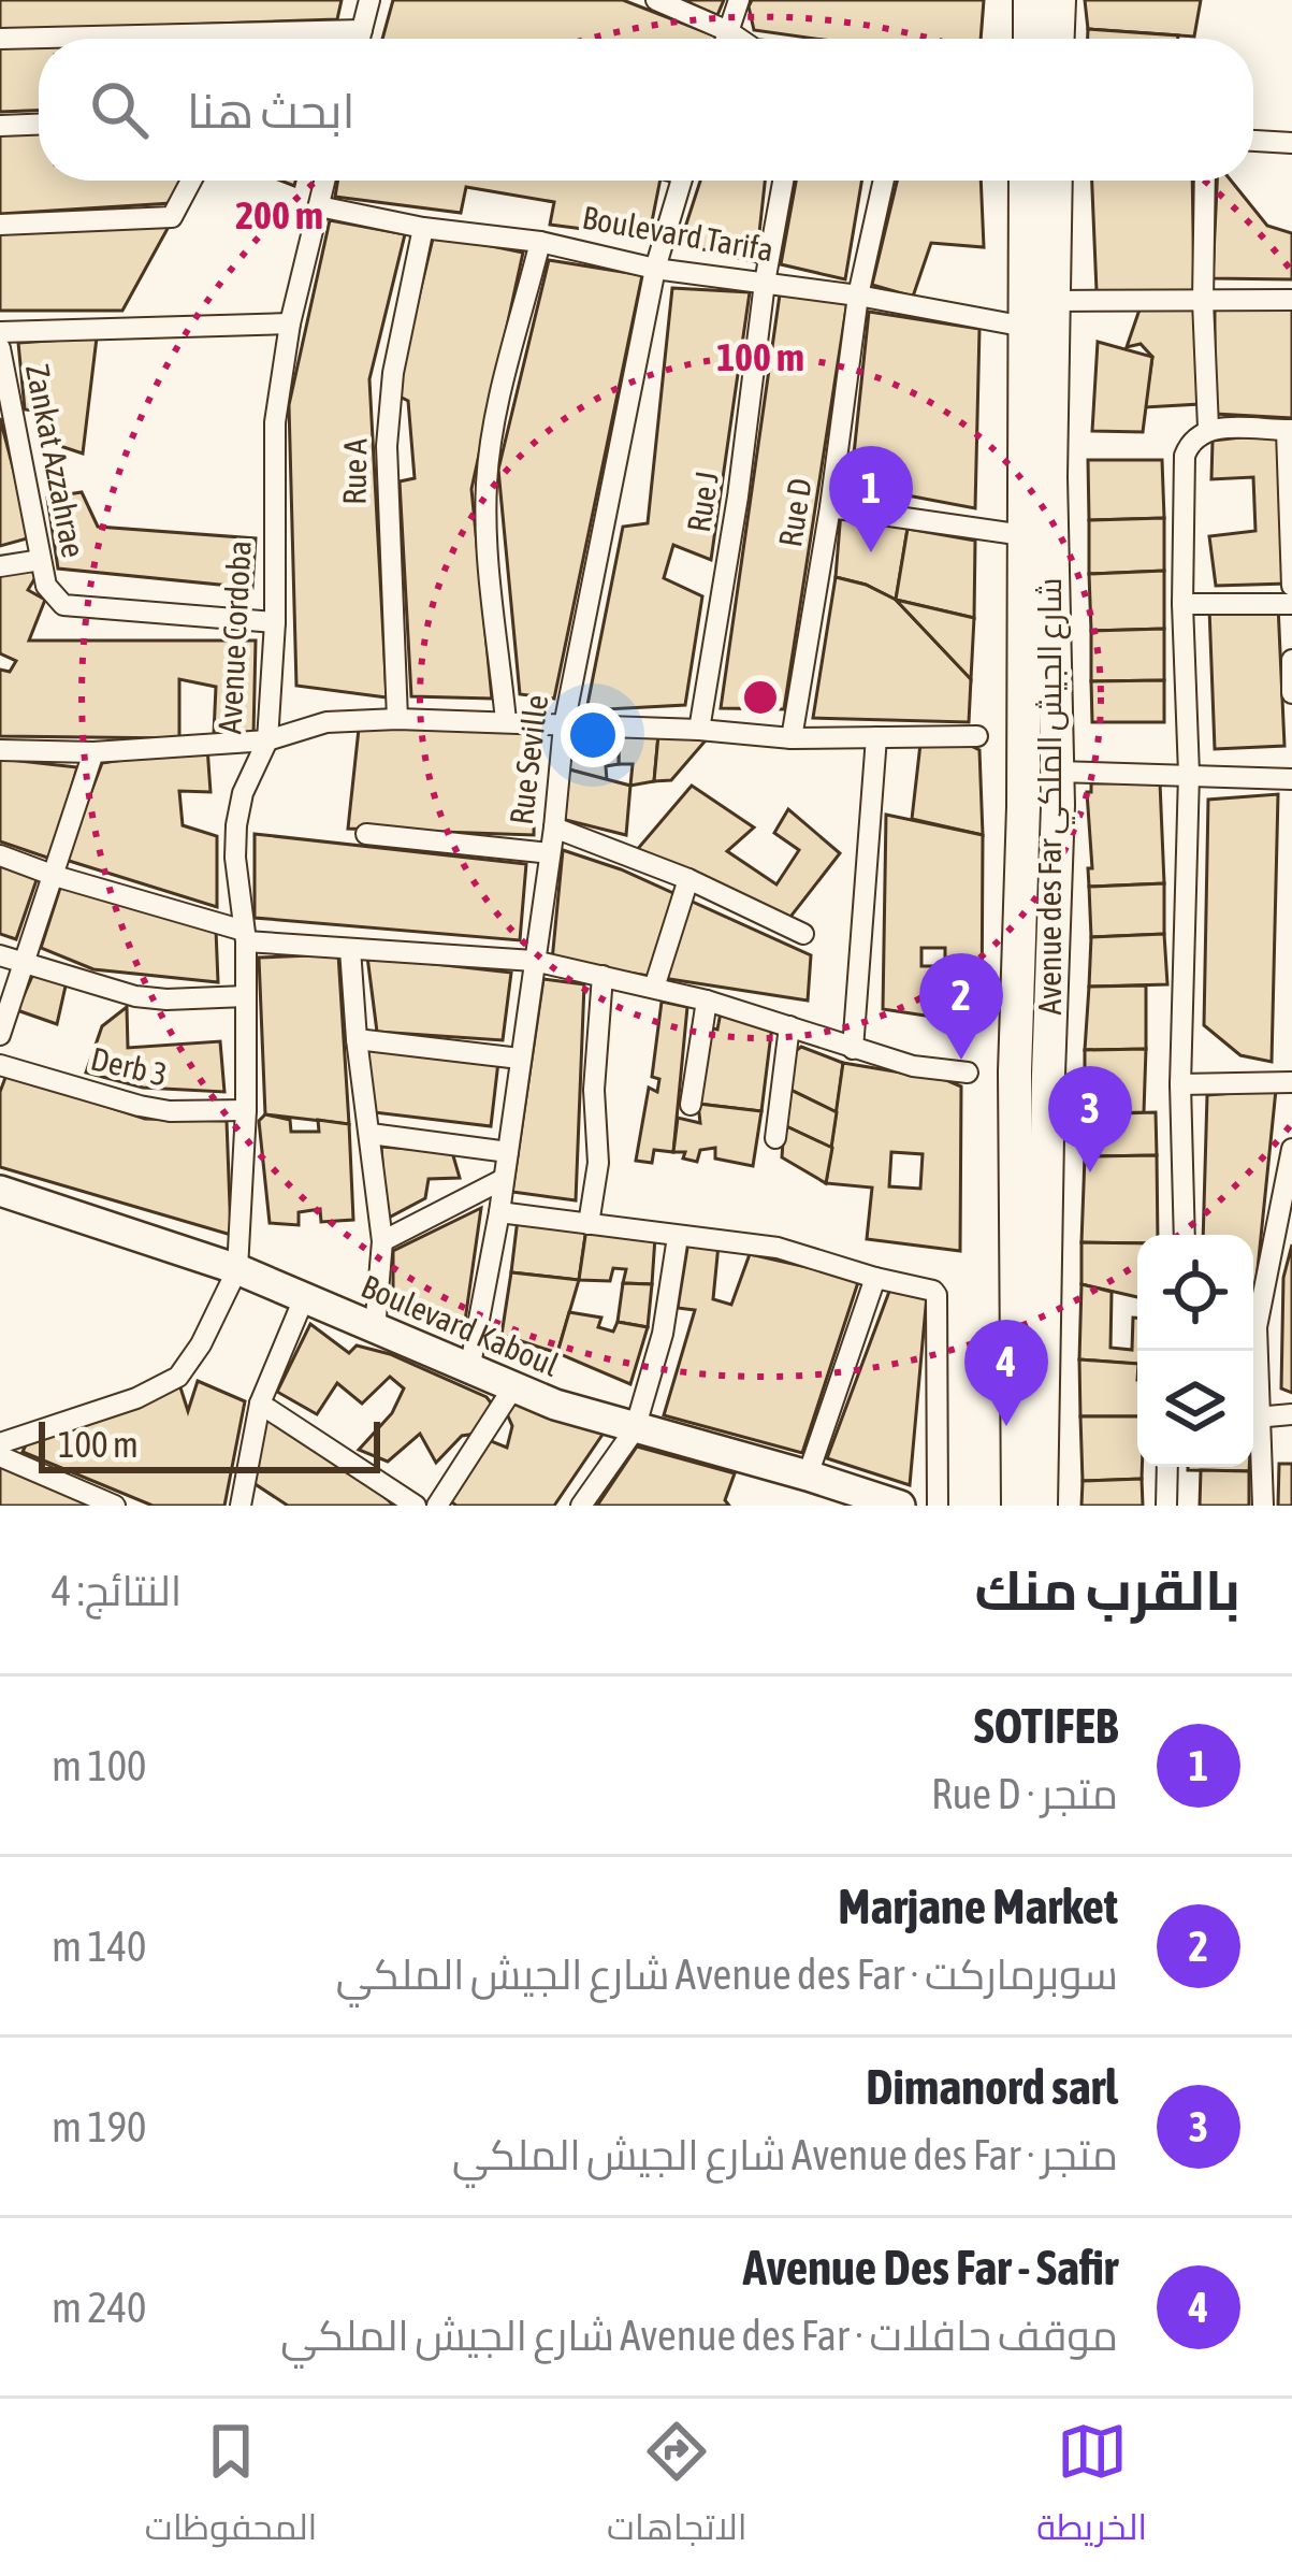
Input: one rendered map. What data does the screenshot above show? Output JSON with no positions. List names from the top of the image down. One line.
{"streets":{"main road":["Avenue des Far شارع الجيش الملكي"],"street":["Boulevard Tarifa","Zankat Azzahrae","Rue A","Rue J","Rue D","Avenue Cordoba","Rue Seville","Derb 3","Boulevard Kaboul"]},"crossings":[["Boulevard Tarifa","Rue A"],["Boulevard Tarifa","Rue J"],["Boulevard Tarifa","Rue D"],["Boulevard Tarifa","Avenue Cordoba"],["Boulevard Tarifa","Rue Seville"],["Boulevard Tarifa","Avenue des Far شارع الجيش الملكي"],["Zankat Azzahrae","Avenue Cordoba"],["Avenue Cordoba","Derb 3"],["Avenue Cordoba","Boulevard Kaboul"],["Rue Seville","Boulevard Kaboul"]],"scale_bar":"100 m","page":{"search":"ابحث هنا","pins":["1","2","3","4"],"scale":"100 m","heading":["بالقرب منك","النتائج: 4"],"list":[{"mark":"1","name":"SOTIFEB","note":"متجر · Rue D","value":"100 m"},{"mark":"2","name":"Marjane Market","note":"سوبرماركت · Avenue des Far شارع الجيش الملكي","value":"140 m"},{"mark":"3","name":"Dimanord sarl","note":"متجر · Avenue des Far شارع الجيش الملكي","value":"190 m"},{"mark":"4","name":"Avenue Des Far - Safir","note":"موقف حافلات · Avenue des Far شارع الجيش الملكي","value":"240 m"}],"nav":["الخريطة","الاتجاهات","المحفوظات"]},"rings":["200 m","100 m"]}
